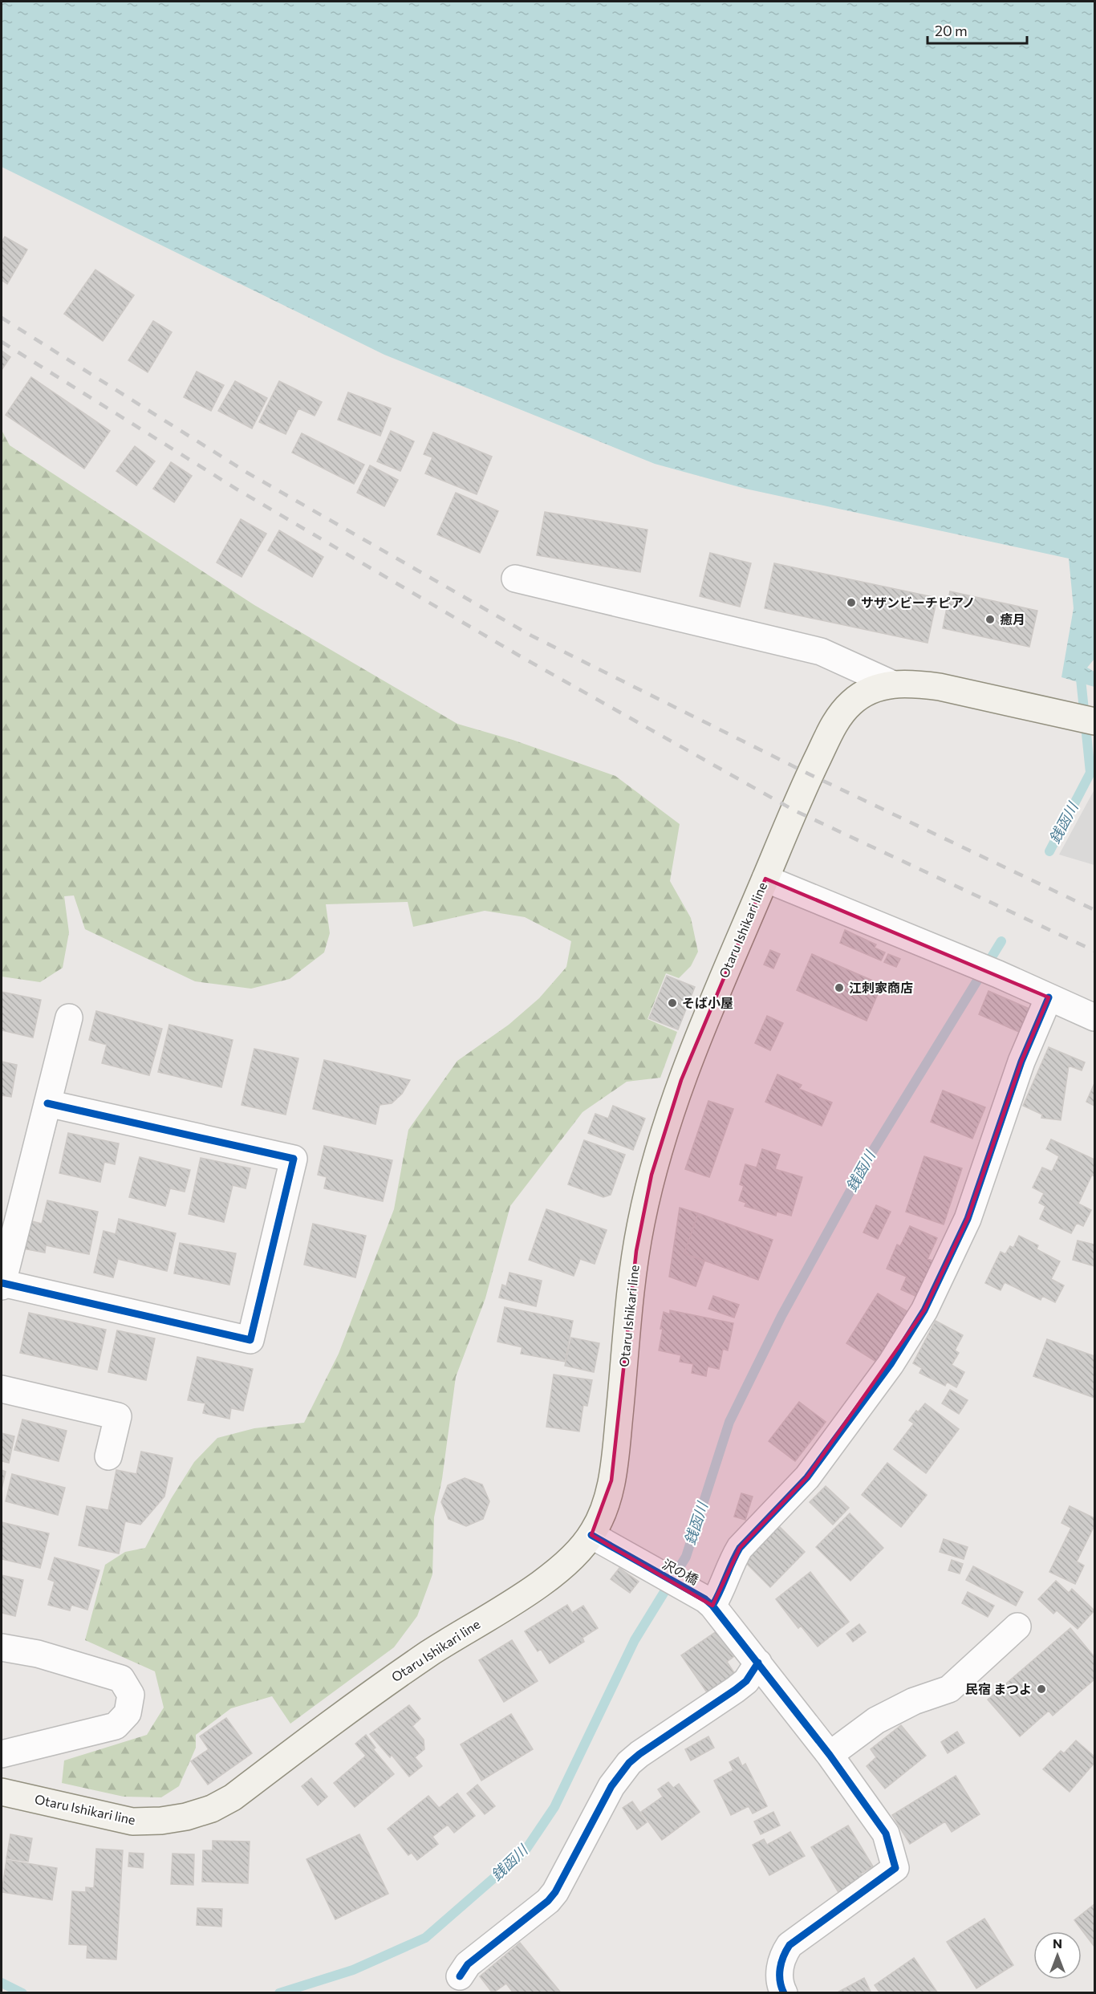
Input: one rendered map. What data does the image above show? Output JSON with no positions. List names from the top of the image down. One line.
{"streets":{"main road":["Otaru Ishikari line"],"street":["沢の橋"]},"crossings":[["Otaru Ishikari line","沢の橋"]],"water":["銭函川"],"places":["サザンビーチピアノ","癒月","江刺家商店","そば小屋","民宿 まつよ"],"scale_bar":"20 m","north":"top"}
